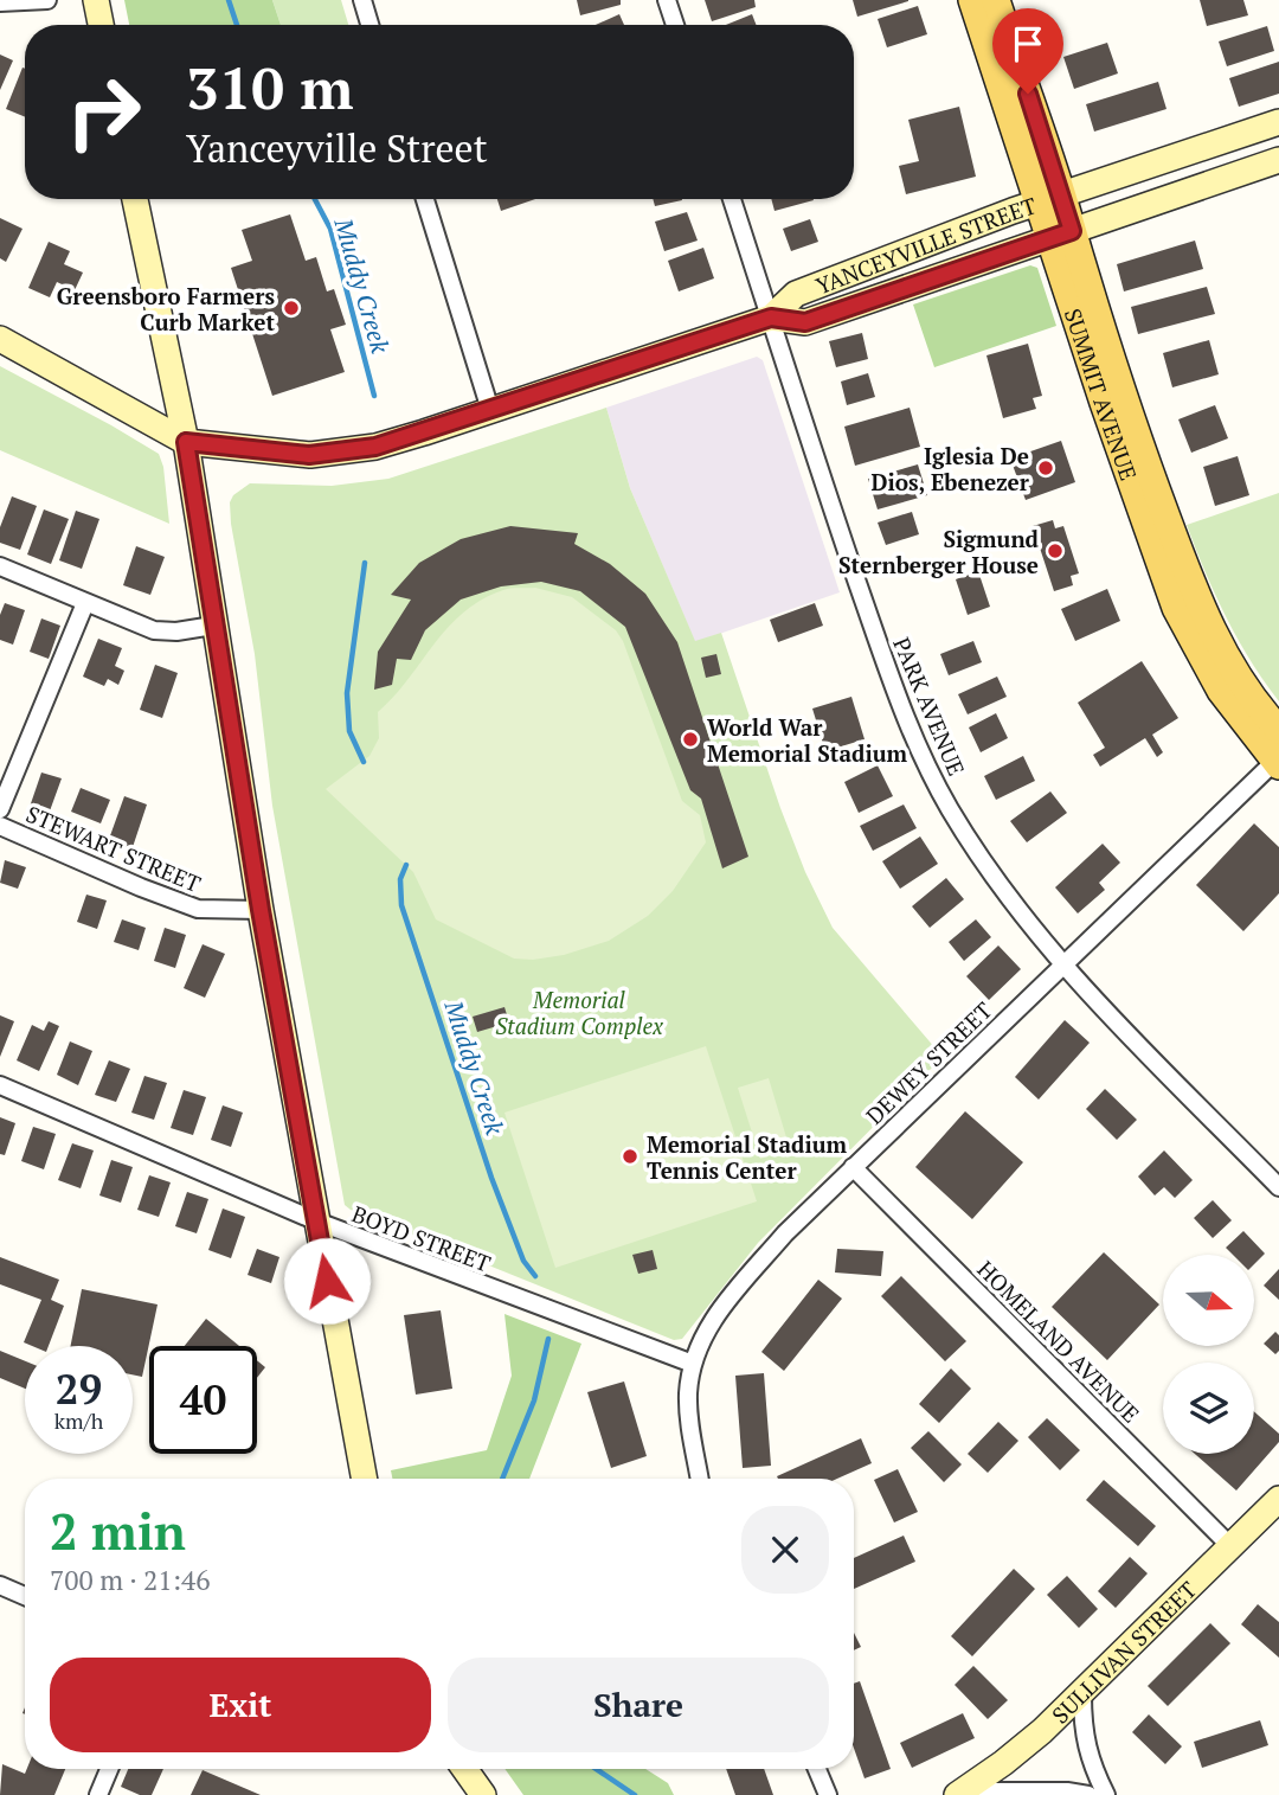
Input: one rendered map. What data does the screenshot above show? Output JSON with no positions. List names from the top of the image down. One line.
{"streets":{"main road":["SUMMIT AVENUE"],"street":["YANCEYVILLE STREET","PARK AVENUE","STEWART STREET","DEWEY STREET","BOYD STREET","HOMELAND AVENUE","SULLIVAN STREET"]},"crossings":[["YANCEYVILLE STREET","SUMMIT AVENUE"],["YANCEYVILLE STREET","PARK AVENUE"],["SUMMIT AVENUE","DEWEY STREET"],["PARK AVENUE","DEWEY STREET"],["DEWEY STREET","BOYD STREET"],["DEWEY STREET","HOMELAND AVENUE"],["HOMELAND AVENUE","SULLIVAN STREET"]],"water":["Muddy Creek"],"parks":["Memorial Stadium Complex"],"places":["Greensboro Farmers Curb Market","Iglesia De Dios, Ebenezer","Sigmund Sternberger House","World War Memorial Stadium","Memorial Stadium Tennis Center"],"north":"right","page":{"turn":["310 m","Yanceyville Street"],"speed":"29 km/h","limit":"40","heading":["2 min","700 m · 21:46"],"buttons":["Exit","Share"]}}
